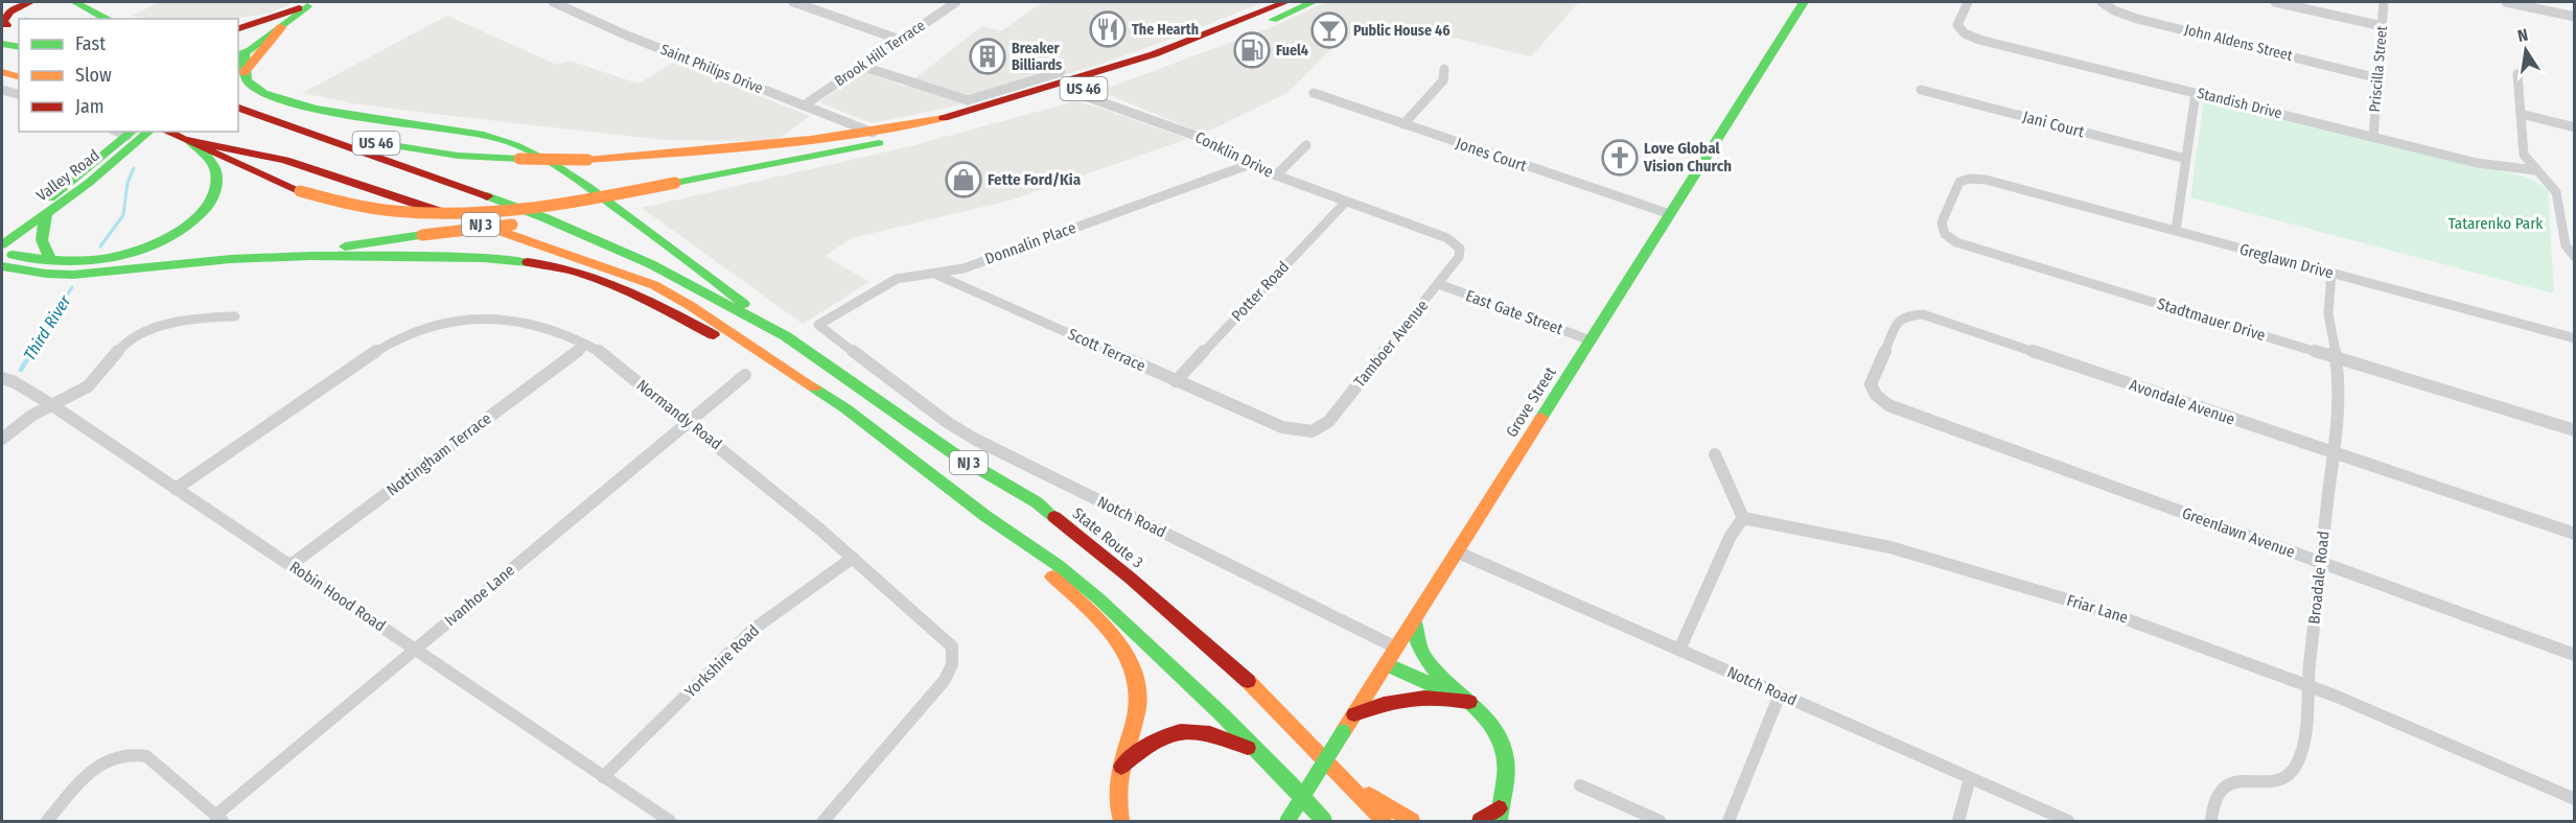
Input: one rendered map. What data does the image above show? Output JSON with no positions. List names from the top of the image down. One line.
{"streets":{"main road":["US 46","Valley Road","NJ 3","Grove Street","State Route 3"],"street":["John Aldens Street","Brook Hill Terrace","Saint Philips Drive","Priscilla Street","Standish Drive","Jani Court","Conklin Drive","Jones Court","Donnalin Place","Greglawn Drive","Potter Road","East Gate Street","Stadtmauer Drive","Tamboer Avenue","Scott Terrace","Avondale Avenue","Normandy Road","Nottingham Terrace","Notch Road","Greenlawn Avenue","Broadale Road","Ivanhoe Lane","Robin Hood Road","Friar Lane","Yorkshire Road"]},"crossings":[["John Aldens Street","Priscilla Street"],["Brook Hill Terrace","Saint Philips Drive"],["Saint Philips Drive","US 46"],["Priscilla Street","Standish Drive"],["US 46","Conklin Drive"],["US 46","NJ 3"],["Conklin Drive","Donnalin Place"],["Conklin Drive","Potter Road"],["Conklin Drive","Tamboer Avenue"],["Jones Court","Grove Street"],["NJ 3","State Route 3"],["Donnalin Place","Scott Terrace"],["Donnalin Place","Notch Road"],["Greglawn Drive","Stadtmauer Drive"],["Greglawn Drive","Broadale Road"],["Potter Road","Scott Terrace"],["East Gate Street","Tamboer Avenue"],["East Gate Street","Grove Street"],["Stadtmauer Drive","Broadale Road"],["Tamboer Avenue","Scott Terrace"],["Grove Street","Notch Road"],["Avondale Avenue","Greenlawn Avenue"],["Avondale Avenue","Broadale Road"],["Normandy Road","Nottingham Terrace"],["Normandy Road","Ivanhoe Lane"],["Normandy Road","Robin Hood Road"],["Normandy Road","Yorkshire Road"],["Nottingham Terrace","Robin Hood Road"],["Greenlawn Avenue","Broadale Road"],["Broadale Road","Friar Lane"],["Ivanhoe Lane","Robin Hood Road"],["Robin Hood Road","Yorkshire Road"]],"water":["Third River"],"parks":["Tatarenko Park"],"places":{"restaurant":["The Hearth"],"bar":["Public House 46"],"fuel station":["Fuel4"],"building":["Breaker Billiards"],"church":["Love Global Vision Church"],"shop":["Fette Ford/Kia"]},"legend":["Fast","Slow","Jam"],"north":"top"}
